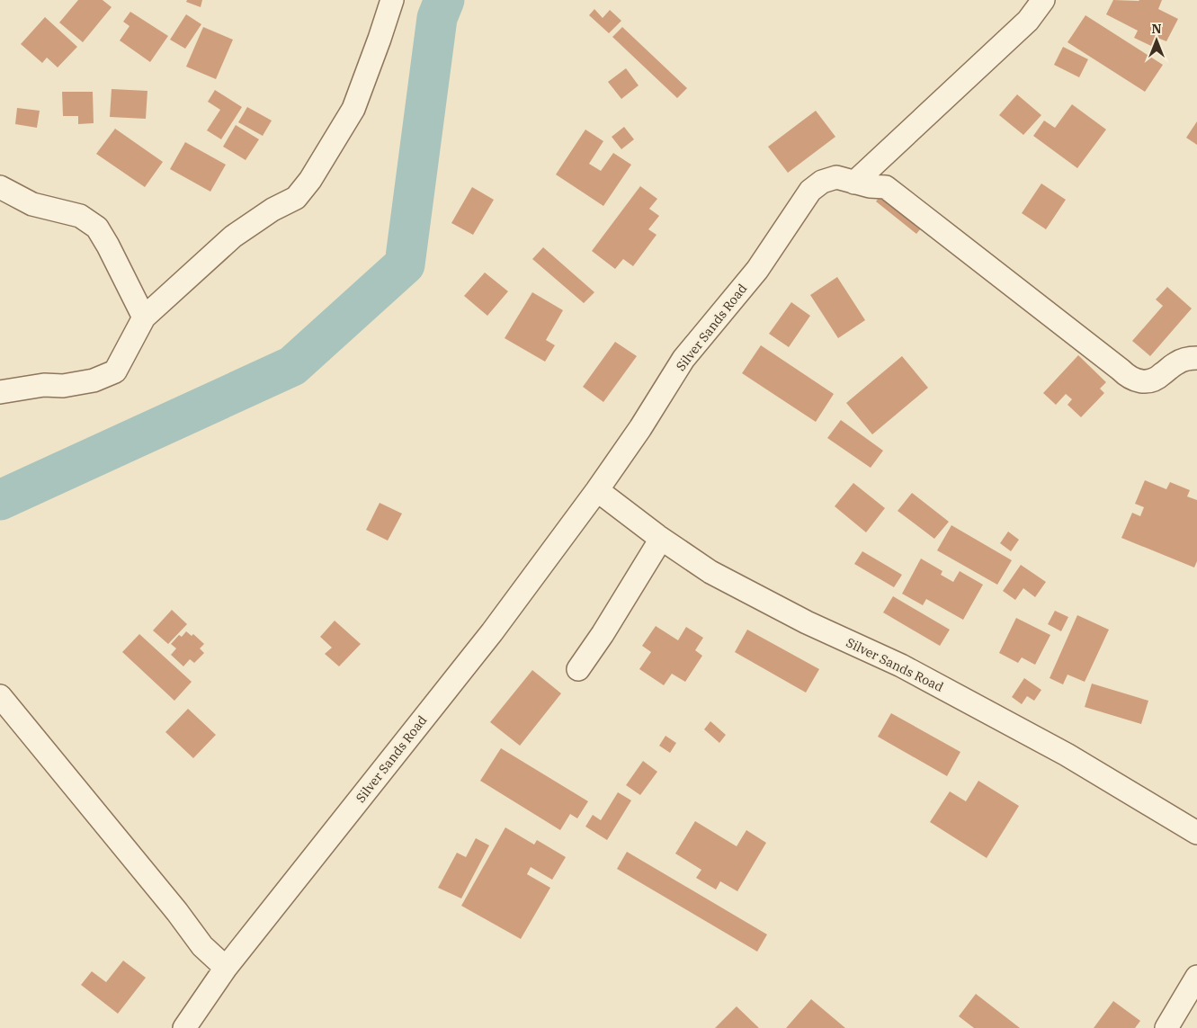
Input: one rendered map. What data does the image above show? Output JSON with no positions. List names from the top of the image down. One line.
{"streets":{"street":["Silver Sands Road"]},"north":"top"}
